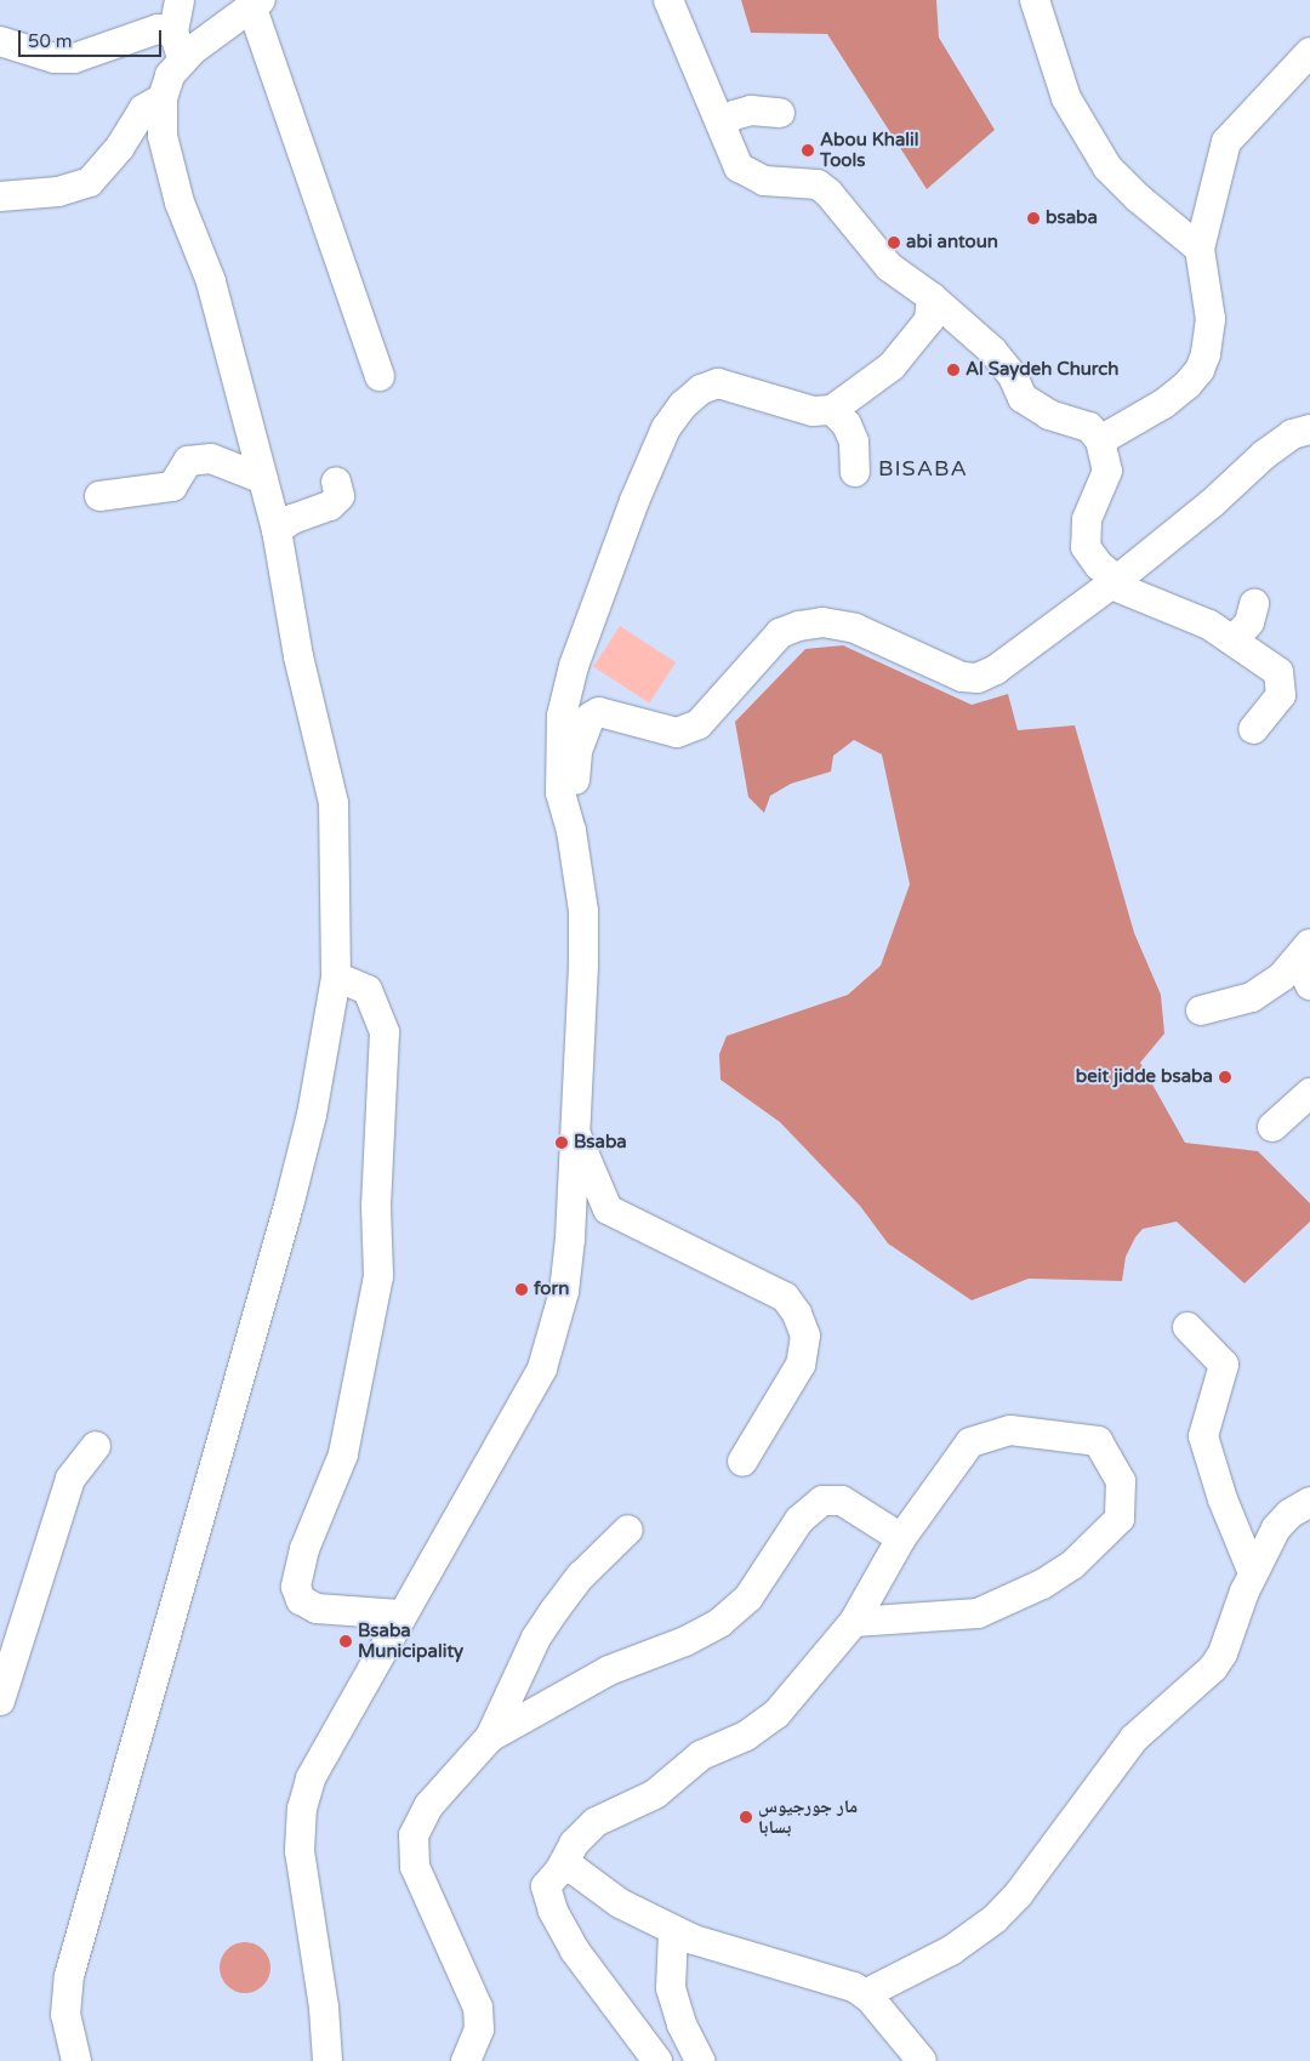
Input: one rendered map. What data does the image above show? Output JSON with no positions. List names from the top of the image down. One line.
{"districts":["BISABA"],"places":["Abou Khalil Tools","bsaba","abi antoun","Al Saydeh Church","beit jidde bsaba","Bsaba","forn","Bsaba Municipality","مار جورجيوس بسابا"],"scale_bar":"50 m"}
